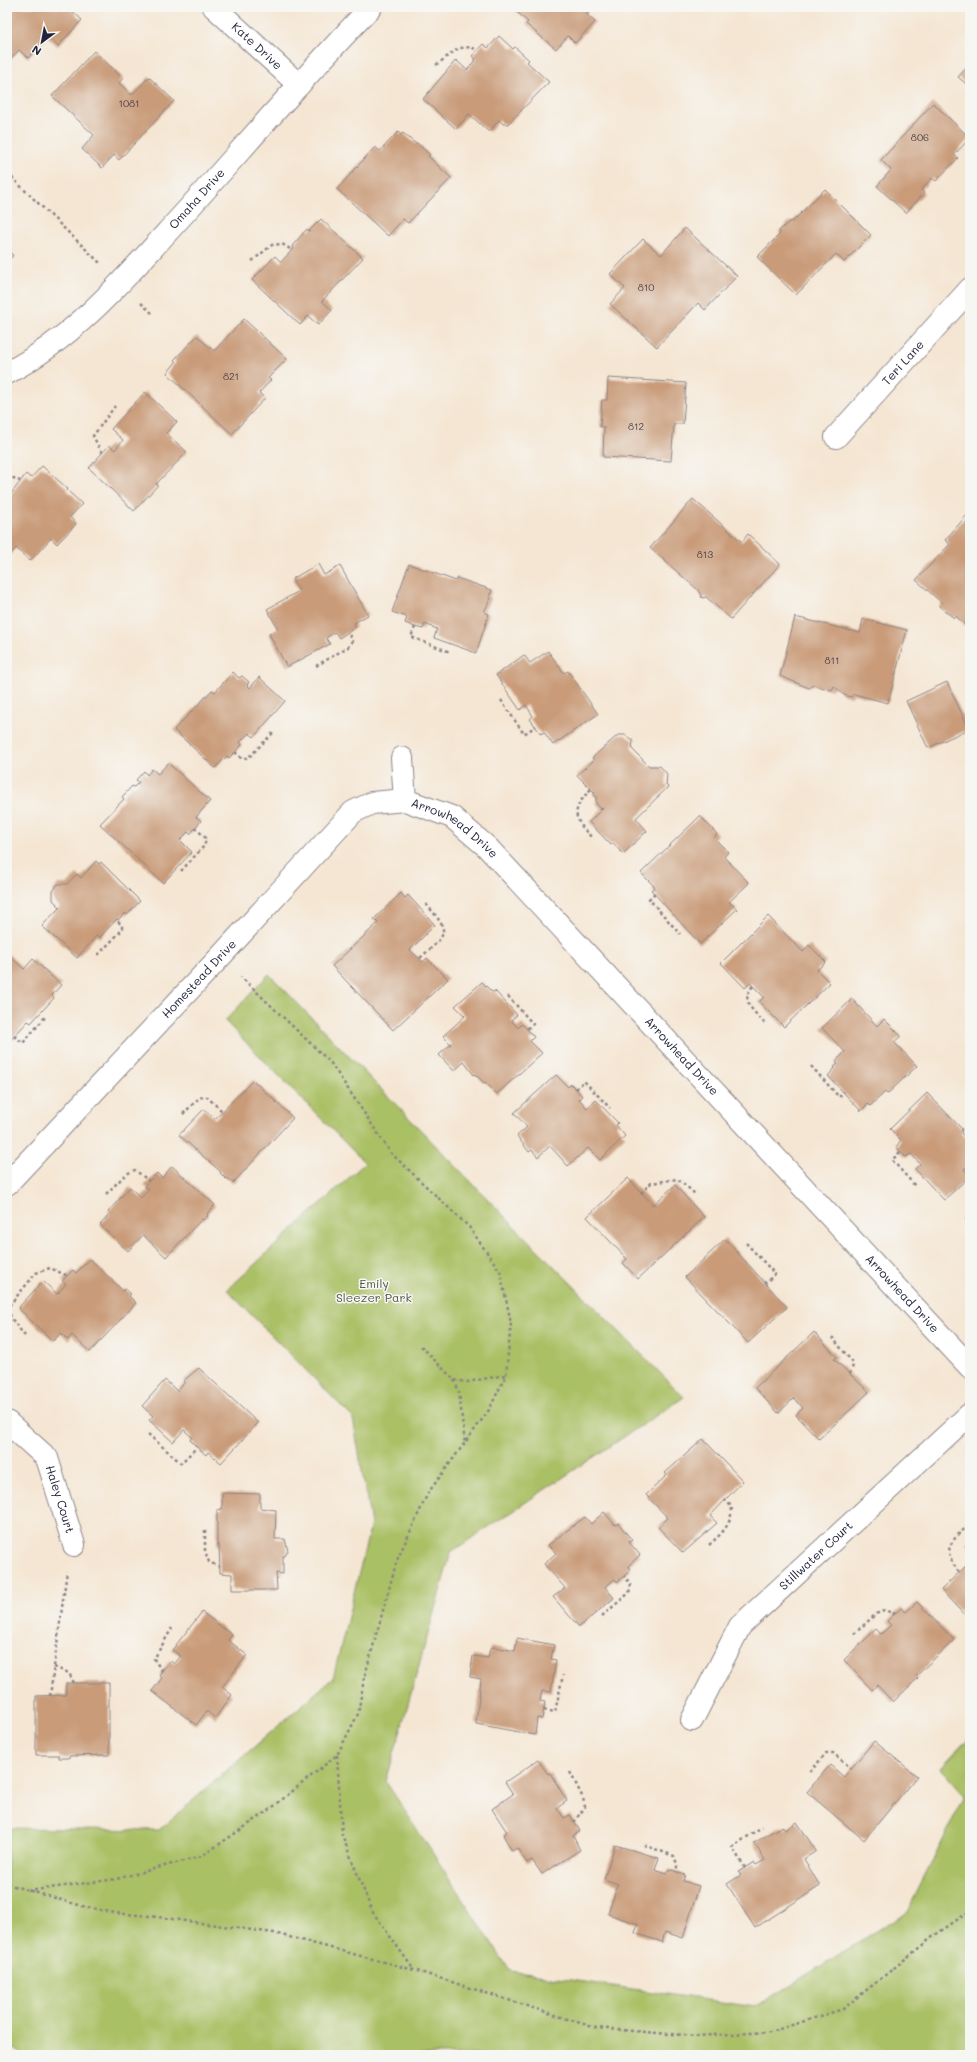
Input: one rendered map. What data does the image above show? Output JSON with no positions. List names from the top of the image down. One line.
{"streets":{"street":["Kate Drive","Omaha Drive","Teri Lane","Arrowhead Drive","Homestead Drive","Haley Court","Stillwater Court"]},"crossings":[["Kate Drive","Omaha Drive"],["Arrowhead Drive","Homestead Drive"]],"parks":["Emily Sleezer Park"],"house_numbers":["1081","806","810","821","812","813","811"],"north":"bottom left"}
